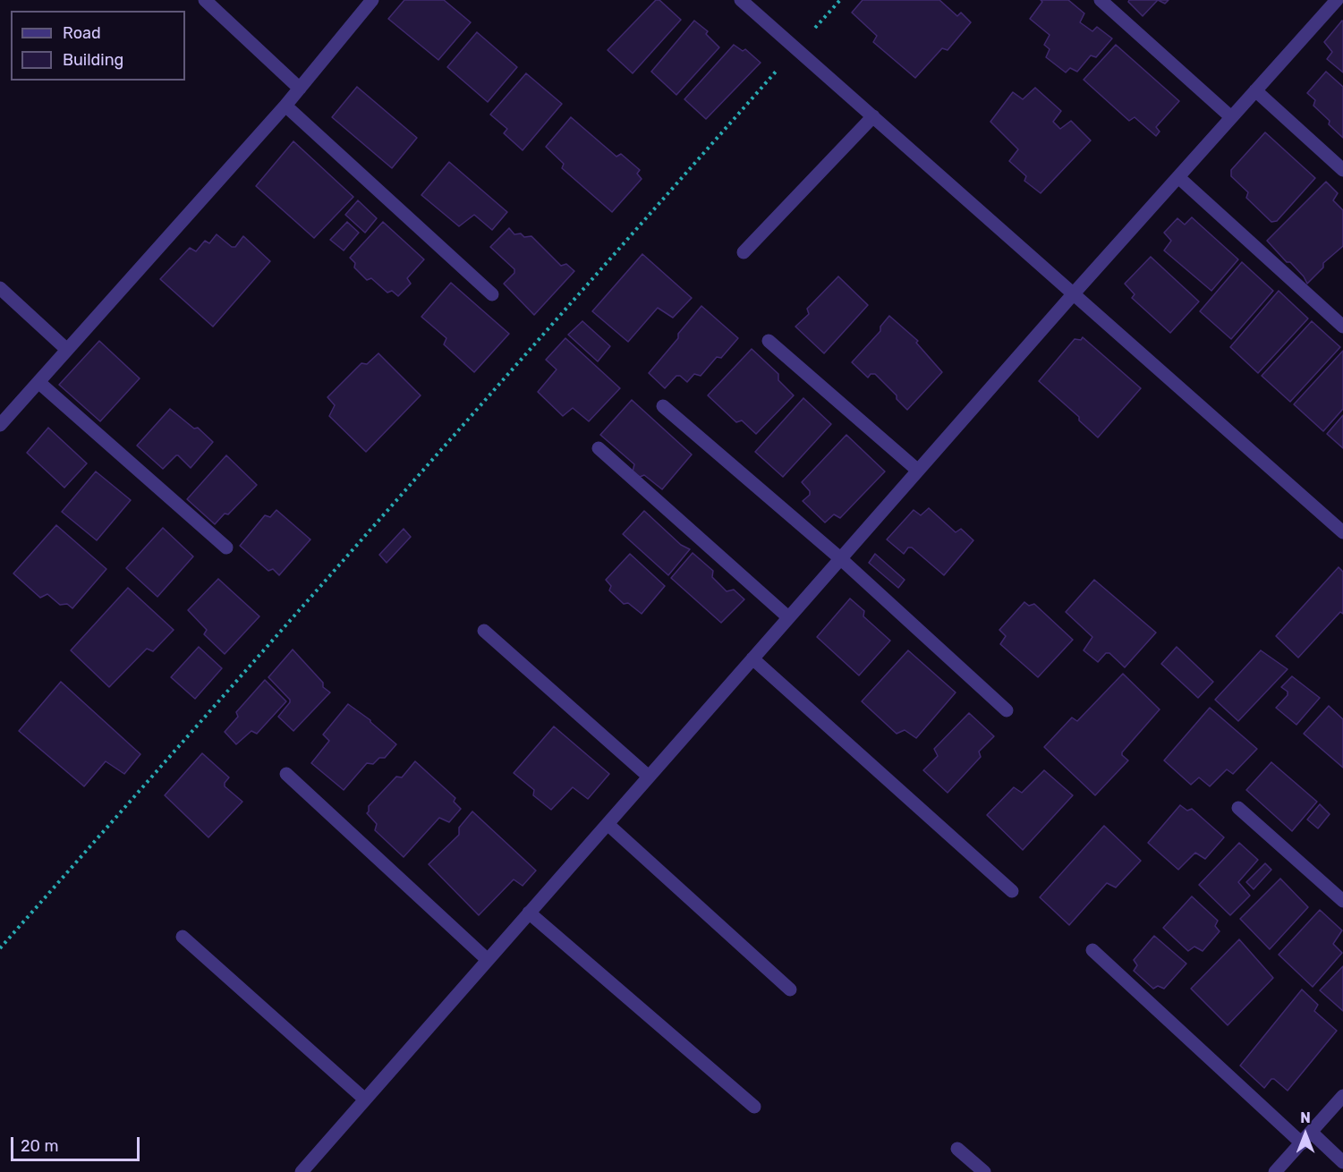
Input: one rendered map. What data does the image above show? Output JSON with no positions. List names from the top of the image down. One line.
{"legend":["Road","Building"],"scale_bar":"20 m","north":"top"}
